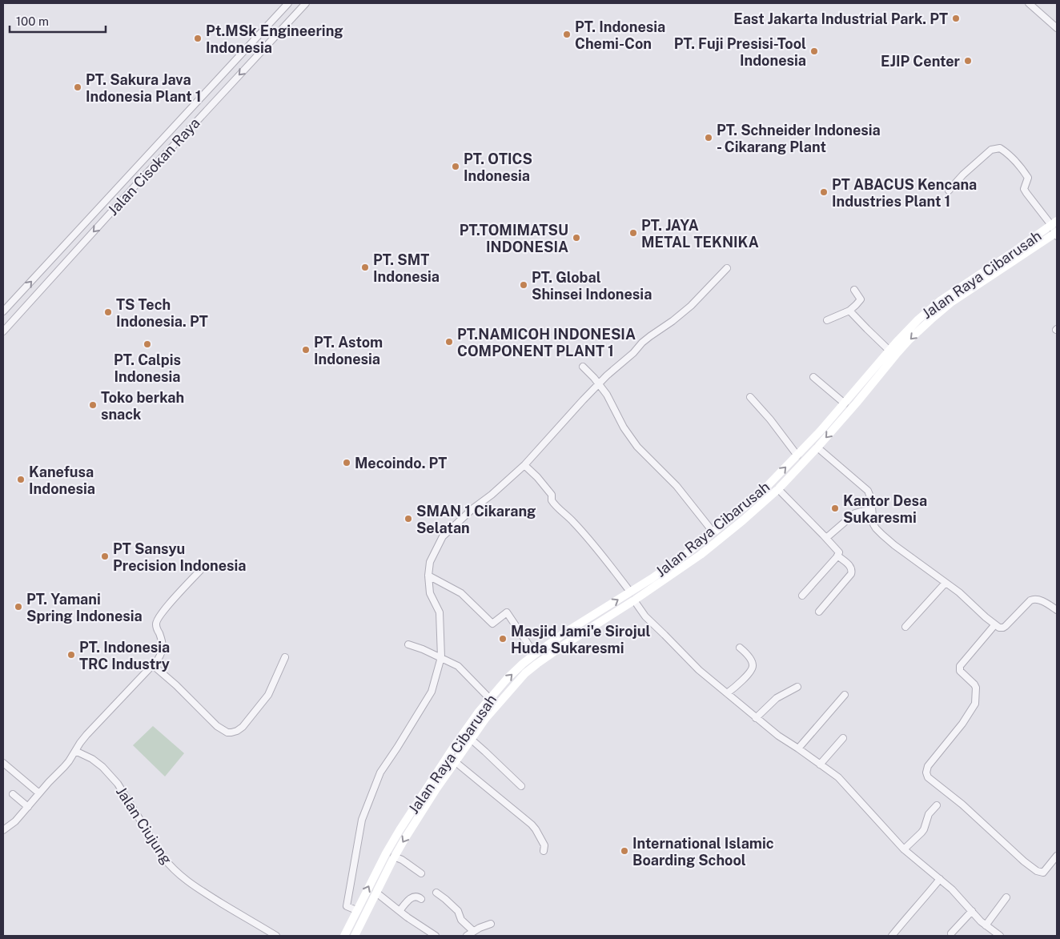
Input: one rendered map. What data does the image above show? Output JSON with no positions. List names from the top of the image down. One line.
{"streets":{"street":["Jalan Cisokan Raya","Jalan Raya Cibarusah","Jalan Ciujung"]},"places":["East Jakarta Industrial Park. PT","PT. Indonesia Chemi-Con","Pt.MSk Engineering Indonesia","PT. Fuji Presisi-Tool Indonesia","EJIP Center","PT. Sakura Java Indonesia Plant 1","PT. Schneider Indonesia - Cikarang Plant","PT. OTICS Indonesia","PT ABACUS Kencana Industries Plant 1","PT. JAYA METAL TEKNIKA","PT.TOMIMATSU INDONESIA","PT. SMT Indonesia","PT. Global Shinsei Indonesia","TS Tech Indonesia. PT","PT.NAMICOH INDONESIA COMPONENT PLANT 1","PT. Calpis Indonesia","PT. Astom Indonesia","Toko berkah snack","Mecoindo. PT","Kanefusa Indonesia","Kantor Desa Sukaresmi","SMAN 1 Cikarang Selatan","PT Sansyu Precision Indonesia","PT. Yamani Spring Indonesia","Masjid Jami'e Sirojul Huda Sukaresmi","PT. Indonesia TRC Industry","International Islamic Boarding School"],"scale_bar":"100 m"}
